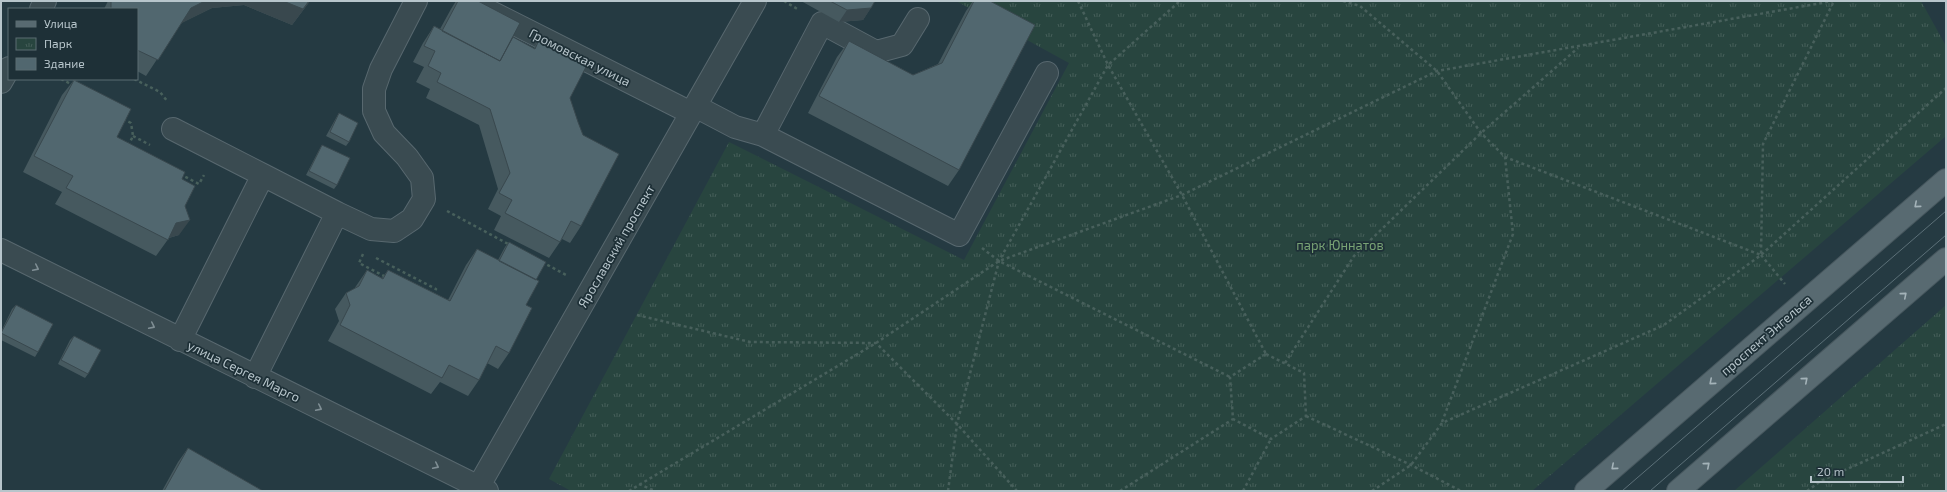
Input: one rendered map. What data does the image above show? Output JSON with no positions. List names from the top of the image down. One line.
{"streets":{"main road":["проспект Энгельса"],"street":["Громовская улица","Ярославский проспект","улица Сергея Марго"]},"crossings":[["Громовская улица","Ярославский проспект"],["Ярославский проспект","улица Сергея Марго"]],"one_way":["улица Сергея Марго"],"parks":["парк Юннатов"],"legend":["Улица","Парк","Здание"],"scale_bar":"20 m"}
